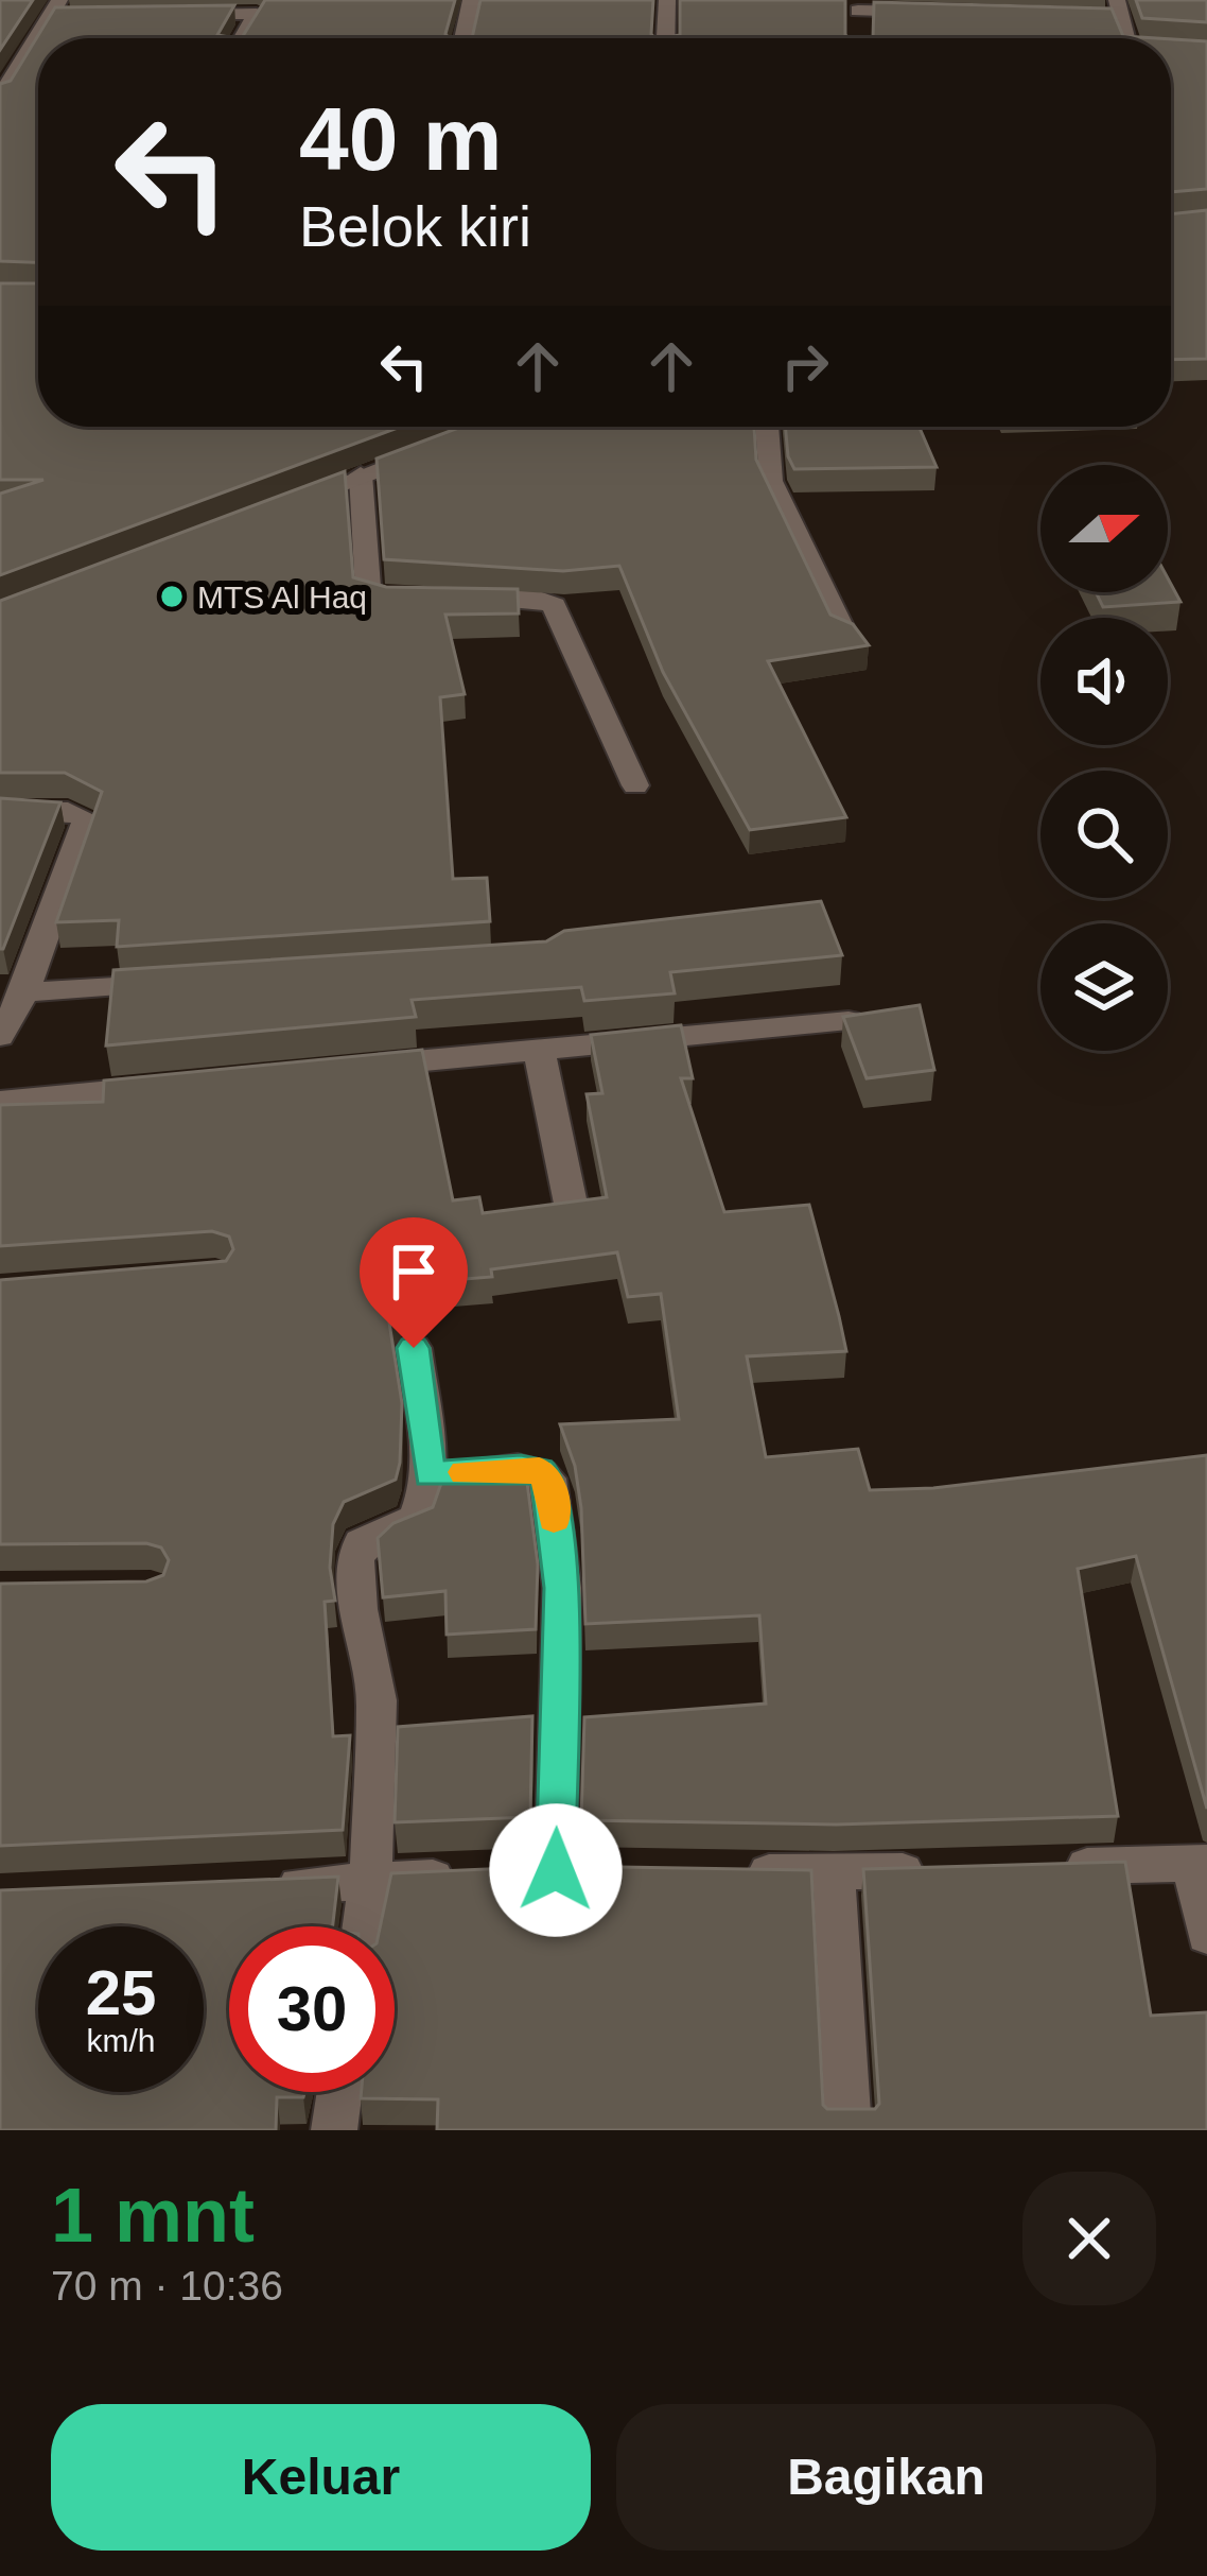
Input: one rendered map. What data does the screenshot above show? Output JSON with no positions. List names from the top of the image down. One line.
{"places":["MTS Al Haq"],"north":"right","page":{"turn":["40 m","Belok kiri"],"speed":"25 km/h","limit":"30","heading":["1 mnt","70 m · 10:36"],"buttons":["Keluar","Bagikan"]}}
